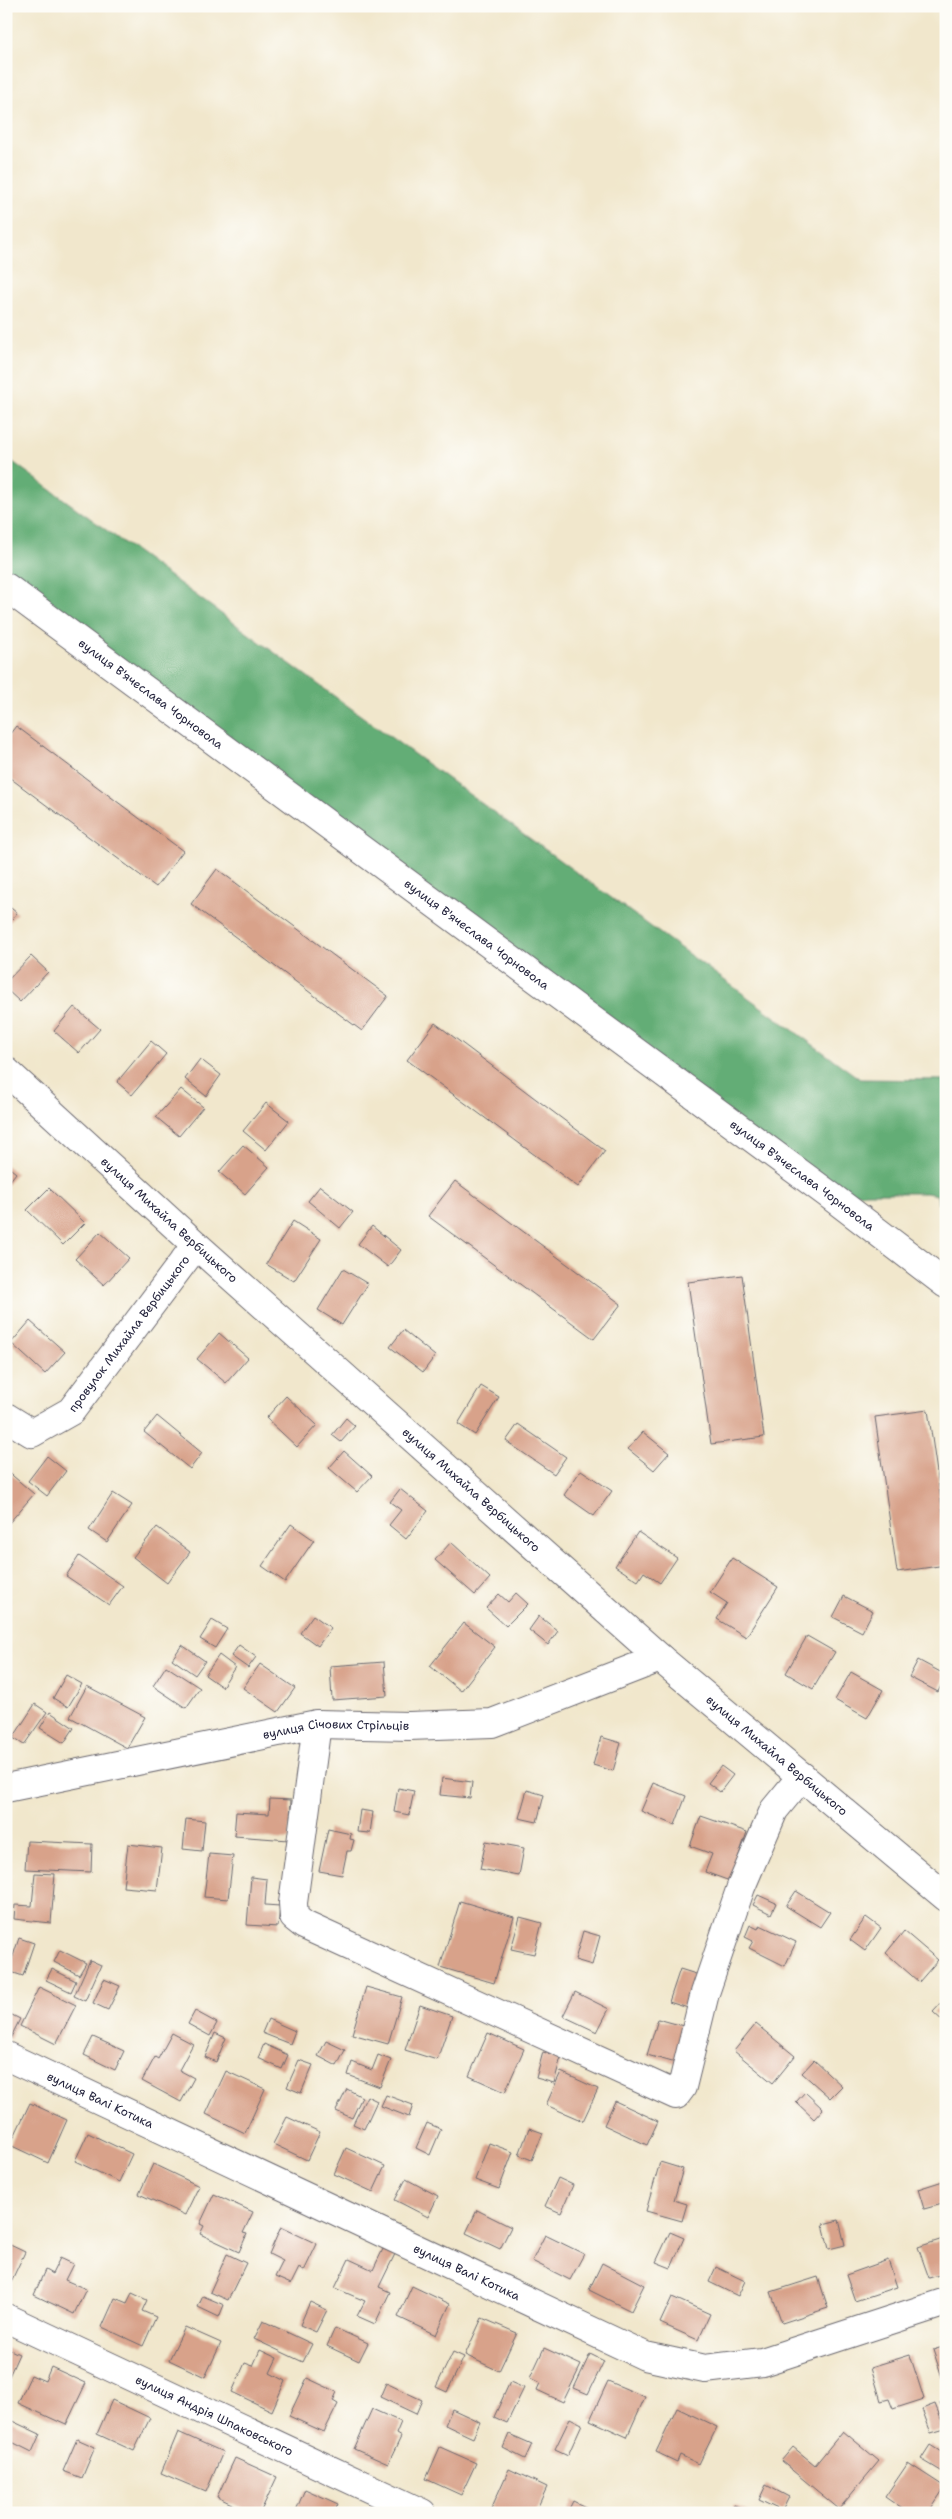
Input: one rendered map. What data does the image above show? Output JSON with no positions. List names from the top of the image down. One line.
{"streets":{"street":["вулиця В'ячеслава Чорновола","вулиця Михайла Вербицького","провулок Михайла Вербицького","вулиця Січових Стрільців","вулиця Валі Котика","вулиця Андрія Шпаковського"]},"crossings":[["вулиця Михайла Вербицького","провулок Михайла Вербицького"],["вулиця Михайла Вербицького","вулиця Січових Стрільців"]]}
